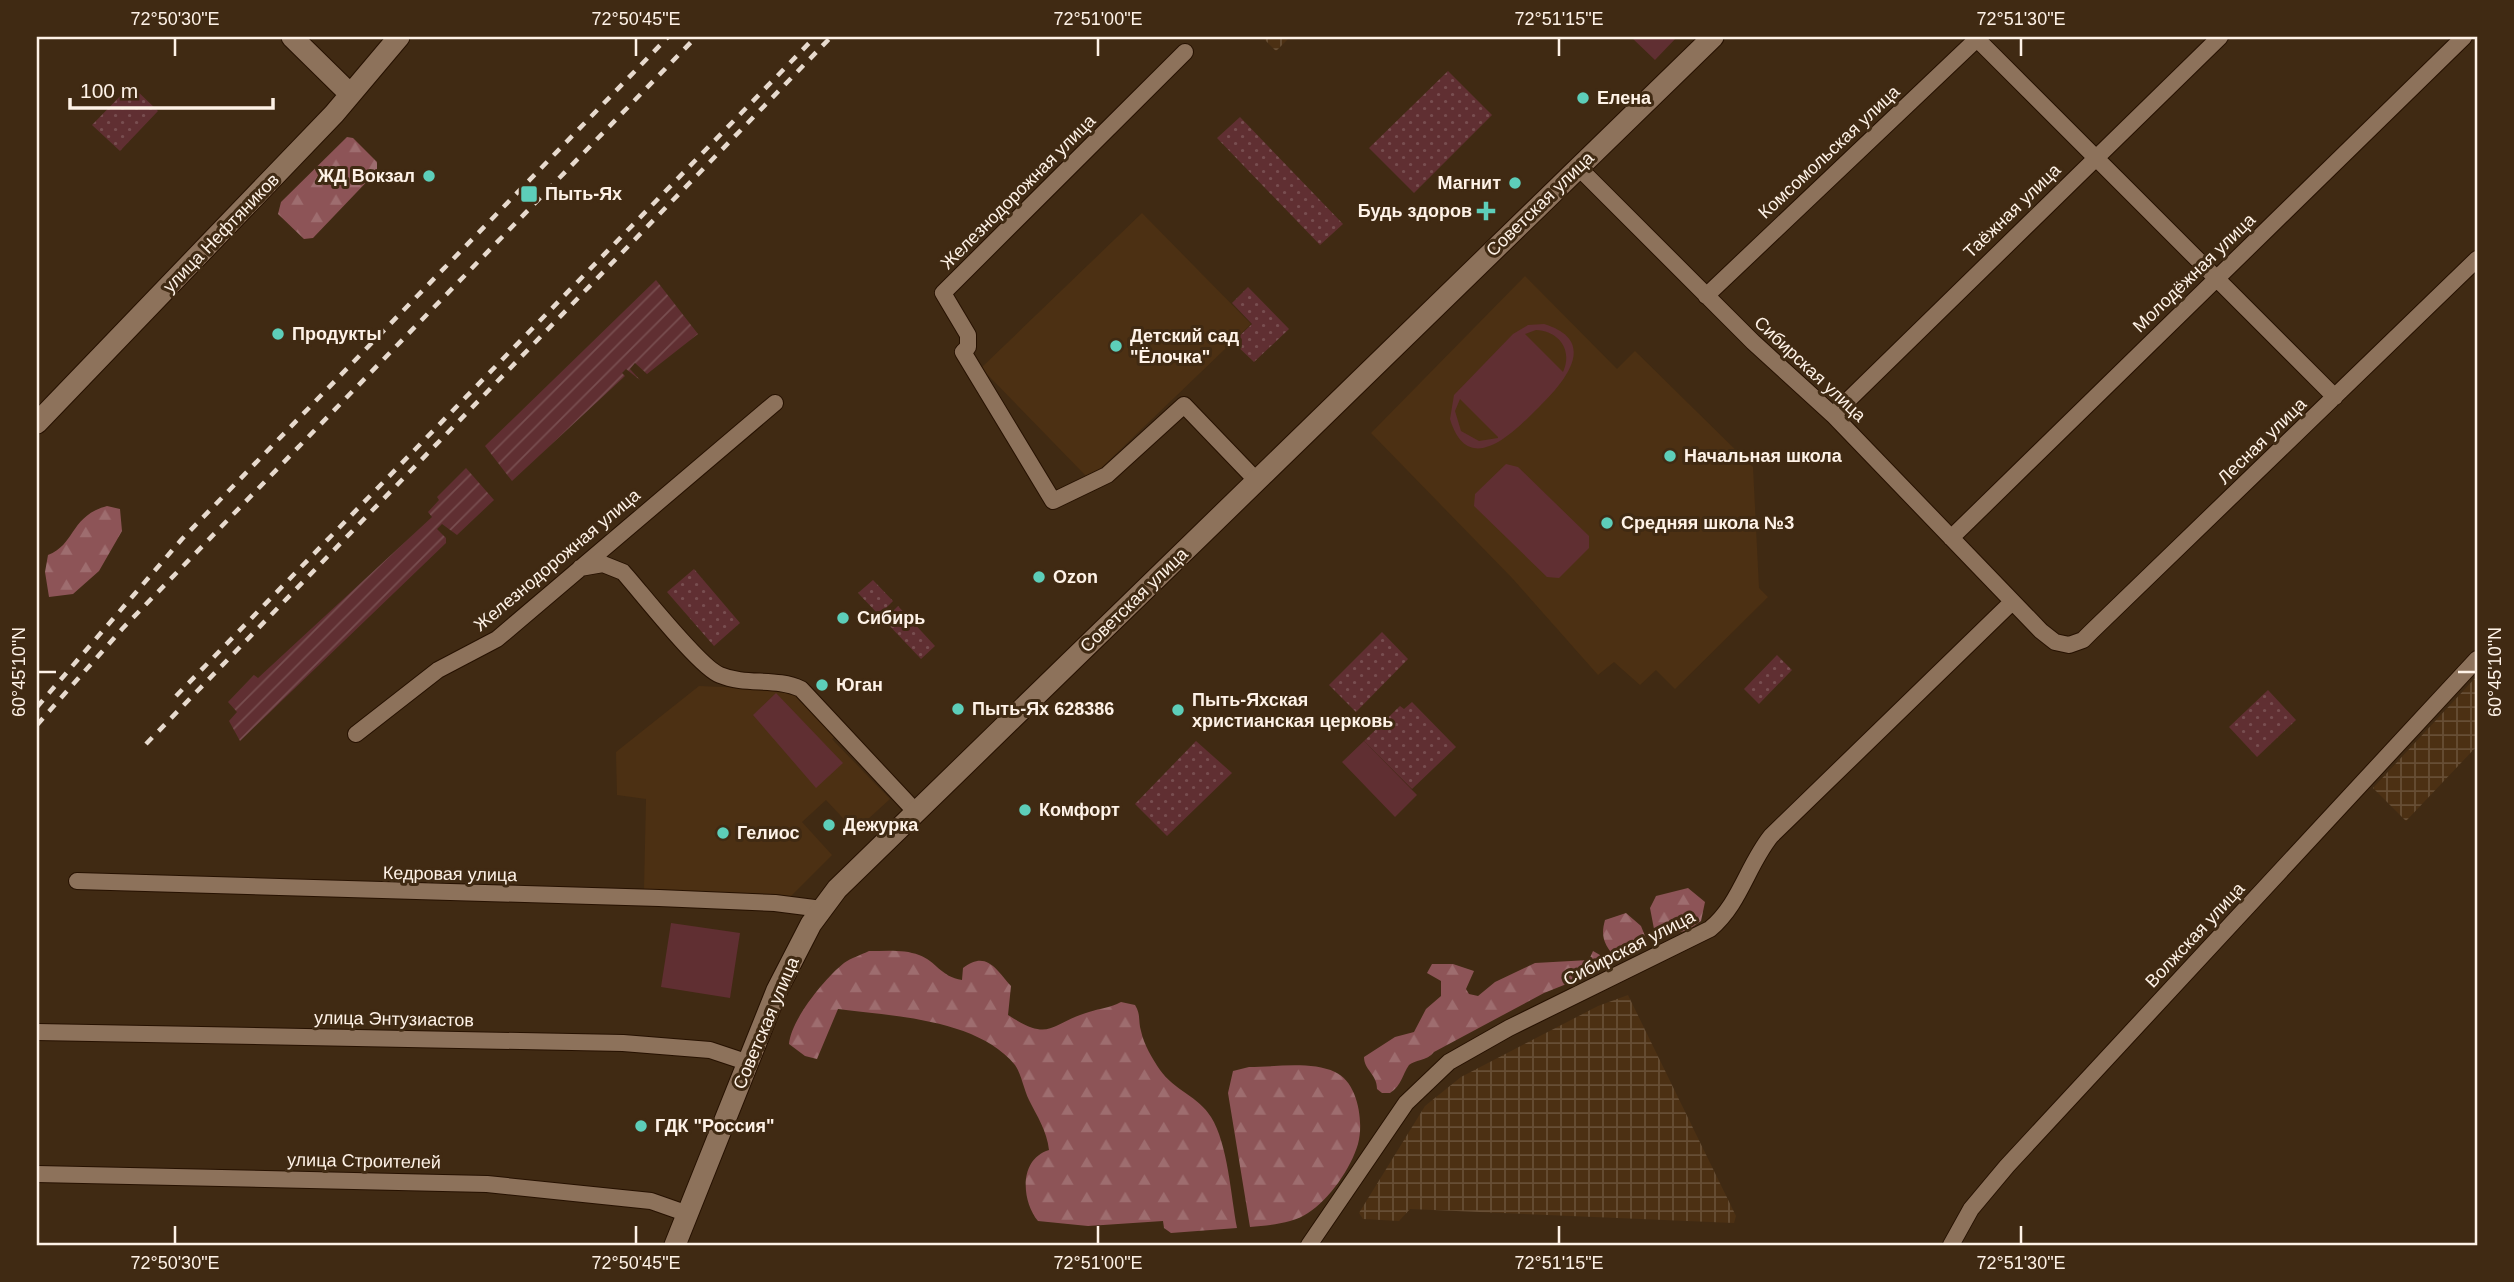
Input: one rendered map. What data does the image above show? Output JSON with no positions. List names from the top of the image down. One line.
{"streets":{"street":["Комсомольская улица","Железнодорожная улица","Советская улица","Таёжная улица","улица Нефтяников","Молодёжная улица","Сибирская улица","Лесная улица","Кедровая улица","Волжская улица","улица Энтузиастов","улица Строителей"]},"crossings":[["Комсомольская улица","Сибирская улица"],["Железнодорожная улица","Советская улица"],["Советская улица","Сибирская улица"],["Советская улица","Кедровая улица"],["Советская улица","улица Энтузиастов"],["Советская улица","улица Строителей"],["Таёжная улица","Сибирская улица"],["Молодёжная улица","Сибирская улица"],["Сибирская улица","Лесная улица"]],"places":{"other":["Елена","ЖД Вокзал","Магнит","Продукты","Детский сад \"Ёлочка\"","Начальная школа","Средняя школа №3","Ozon","Сибирь","Юган","Пыть-Ях 628386","Пыть-Яхская христианская церковь","Комфорт","Дежурка","Гелиос","ГДК \"Россия\""],"transit":["Пыть-Ях"],"health":["Будь здоров"]},"scale_bar":"100 m","coordinates":["72°50'30\"E","72°50'45\"E","72°51'00\"E","72°51'15\"E","72°51'30\"E","60°45'10\"N"]}
